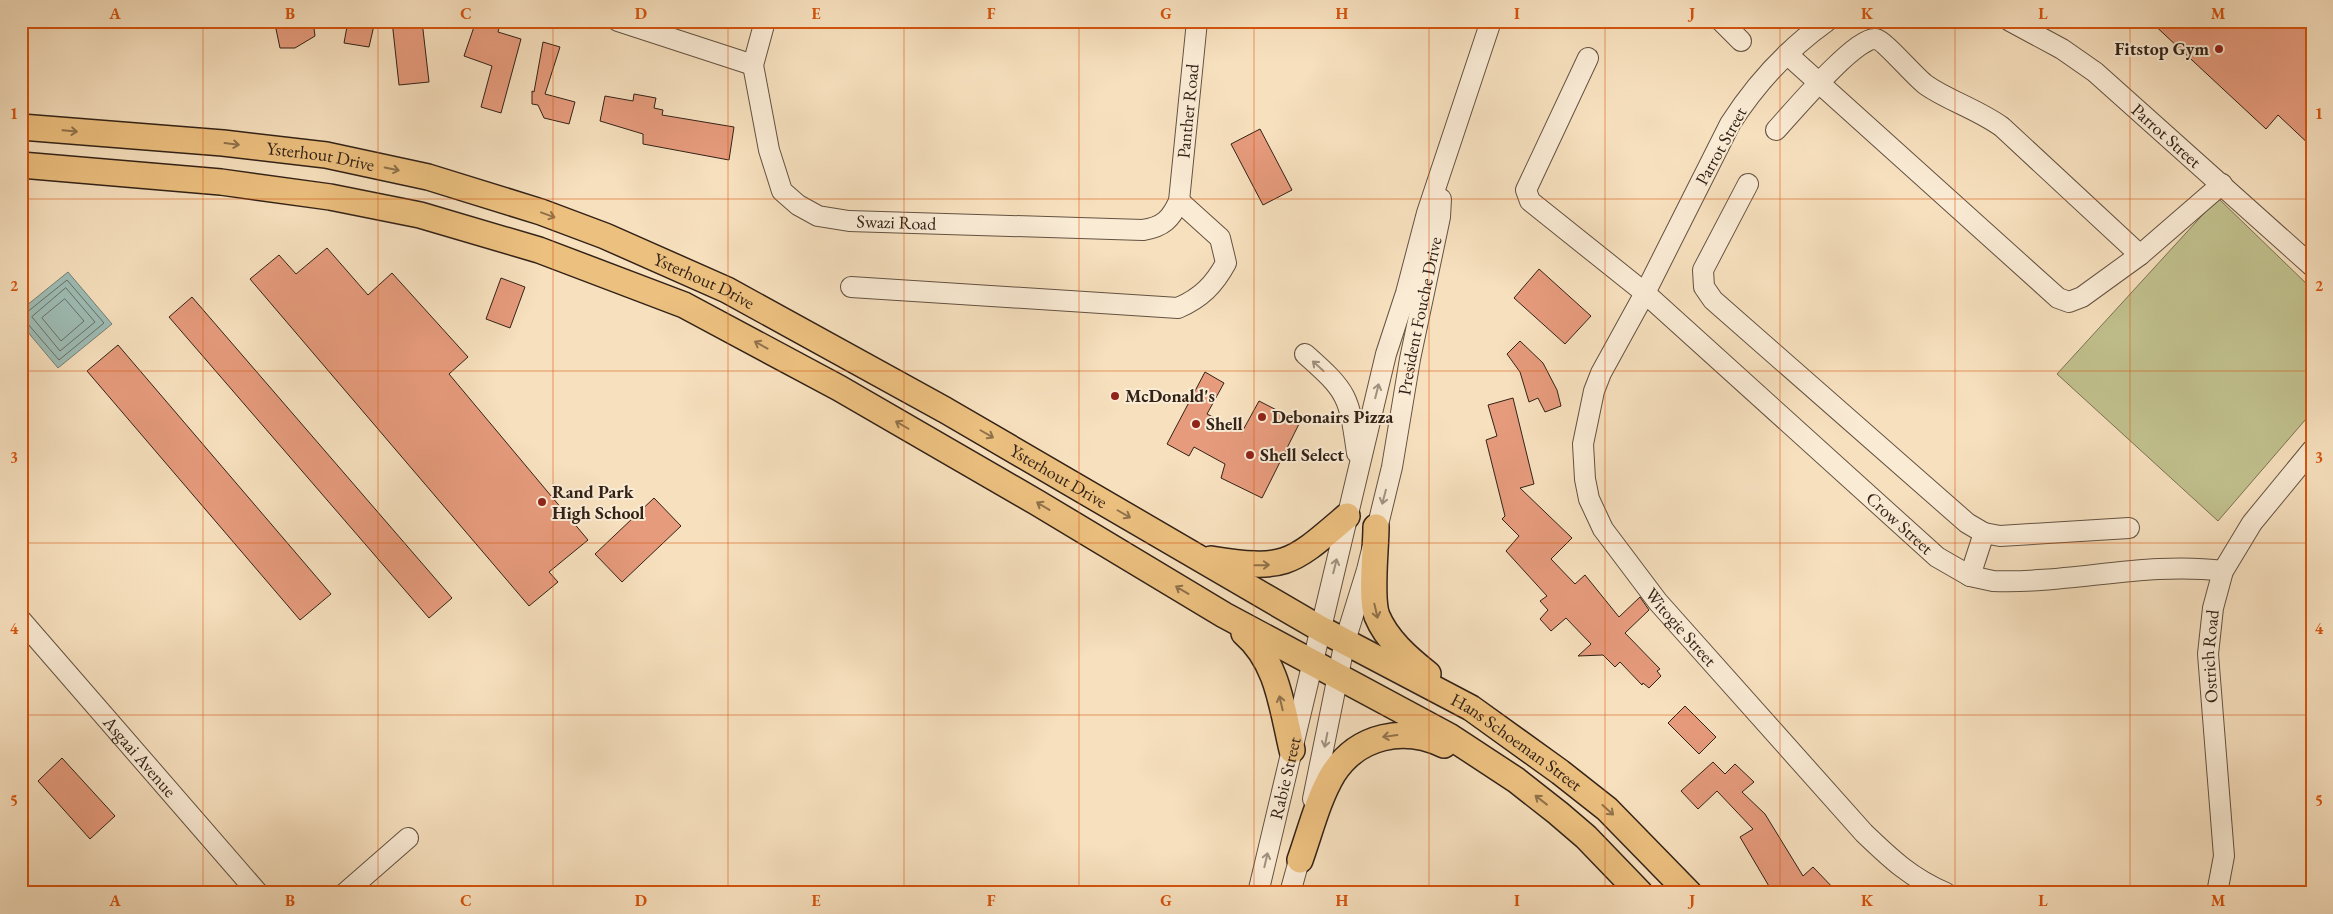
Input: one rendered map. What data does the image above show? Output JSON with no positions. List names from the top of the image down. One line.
{"streets":{"main road":["Ysterhout Drive","Hans Schoeman Street"],"street":["Panther Road","Parrot Street","Swazi Road","President Fouche Drive","Crow Street","Witogie Street","Ostrich Road","Asgaai Avenue","Rabie Street"]},"crossings":[["Panther Road","Swazi Road"],["Parrot Street","Crow Street"],["Parrot Street","Witogie Street"],["Ysterhout Drive","President Fouche Drive"],["Ysterhout Drive","Hans Schoeman Street"],["Ysterhout Drive","Rabie Street"],["President Fouche Drive","Hans Schoeman Street"],["President Fouche Drive","Rabie Street"],["Crow Street","Witogie Street"],["Crow Street","Ostrich Road"],["Hans Schoeman Street","Rabie Street"]],"places":["Fitstop Gym","McDonald's","Debonairs Pizza","Shell","Shell Select","Rand Park High School"],"grid":{"columns":["A","B","C","D","E","F","G","H","I","J","K","L","M"],"rows":["1","2","3","4","5"]}}
